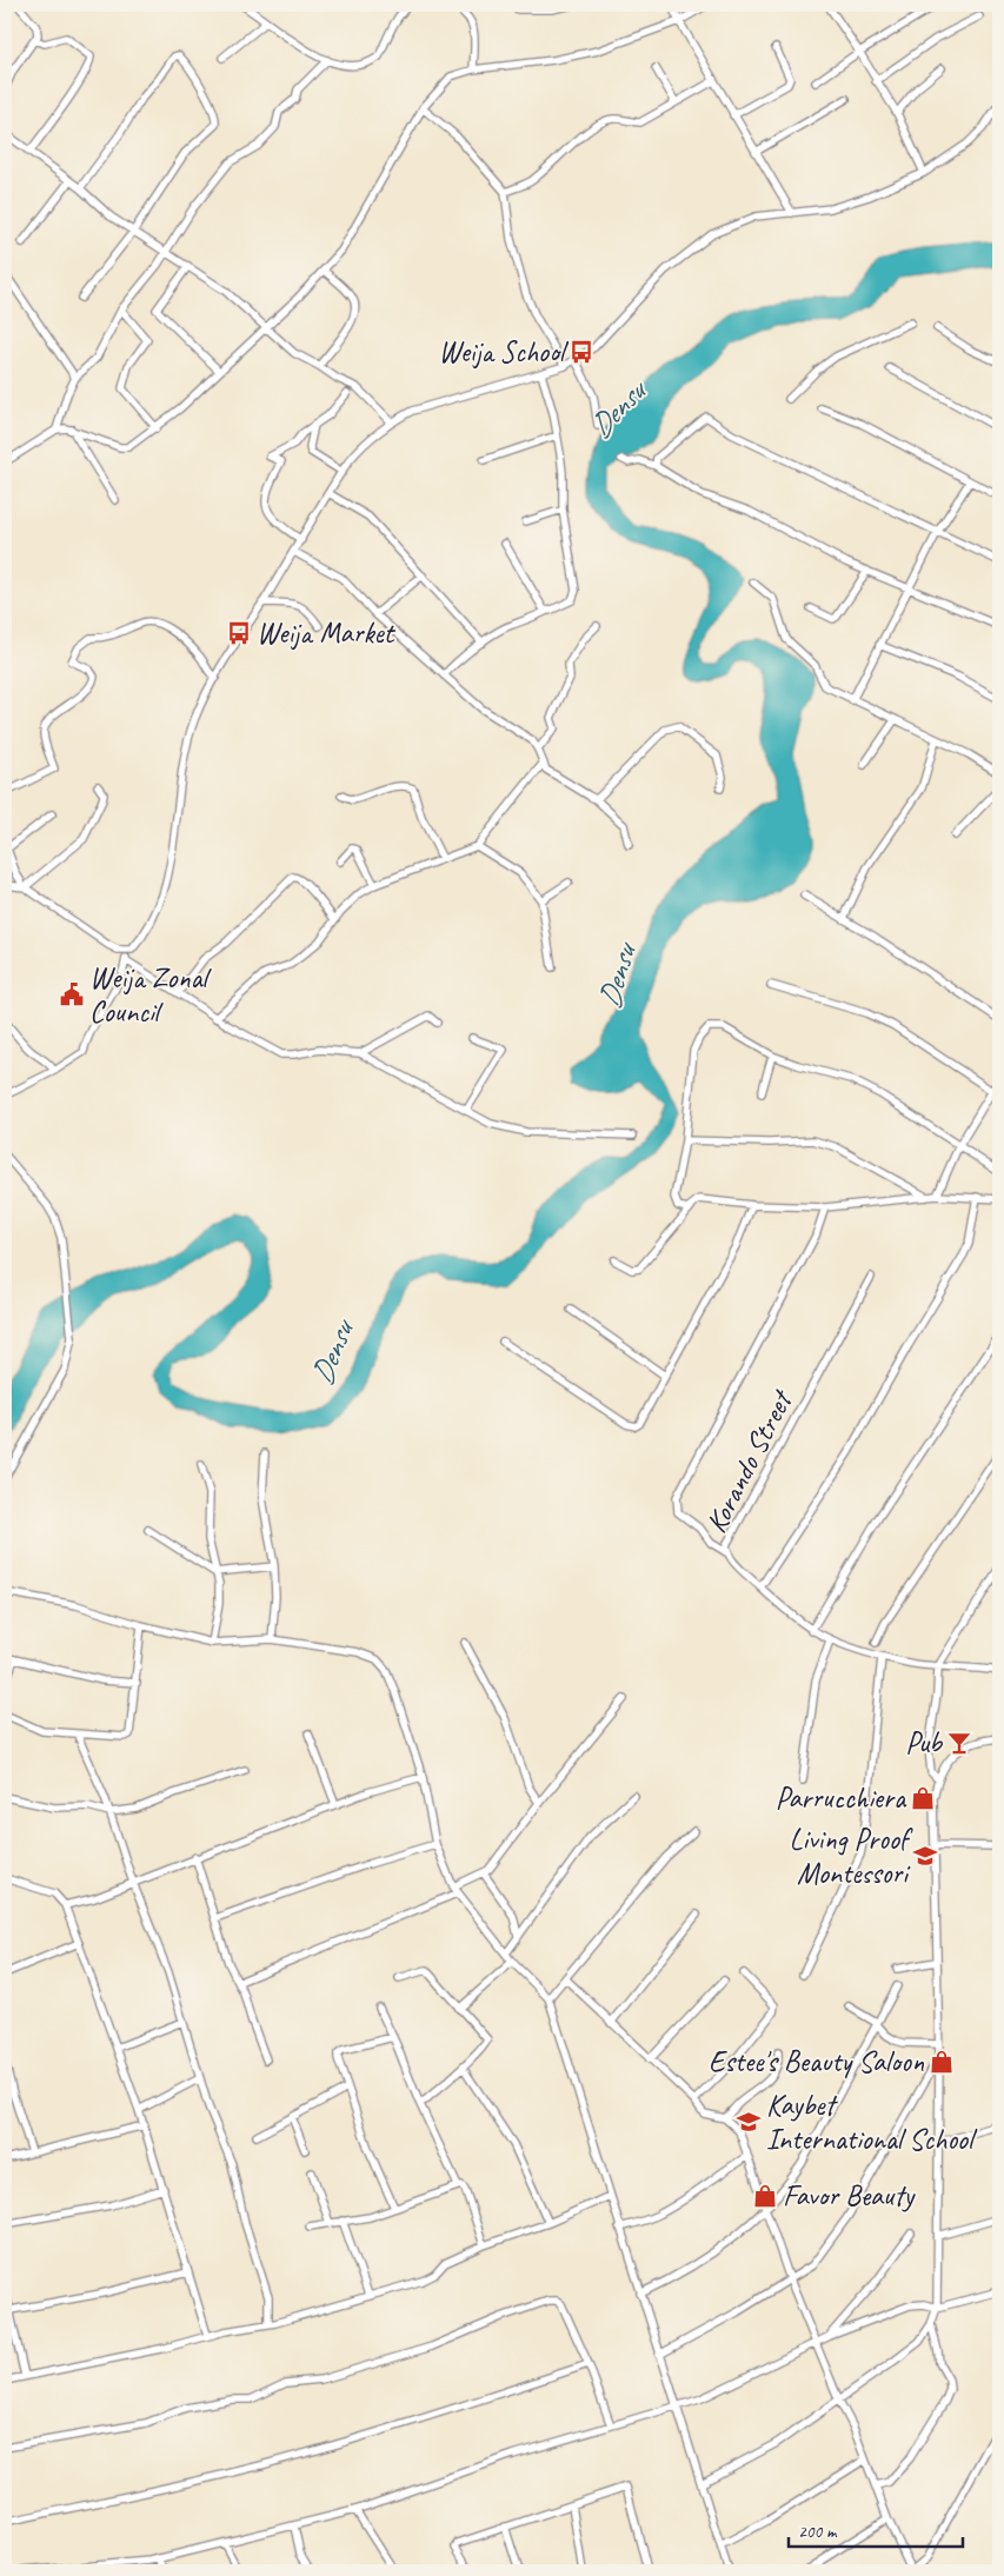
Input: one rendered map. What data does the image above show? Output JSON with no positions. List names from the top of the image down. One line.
{"streets":{"street":["Korando Street"]},"water":["Densu"],"places":{"bus stop":["Weija School","Weija Market"],"public building":["Weija Zonal Council"],"bar":["Pub"],"shop":["Parrucchiera","Estee's Beauty Saloon","Favor Beauty"],"school or university":["Living Proof Montessori","Kaybet International School"]},"scale_bar":"200 m"}
